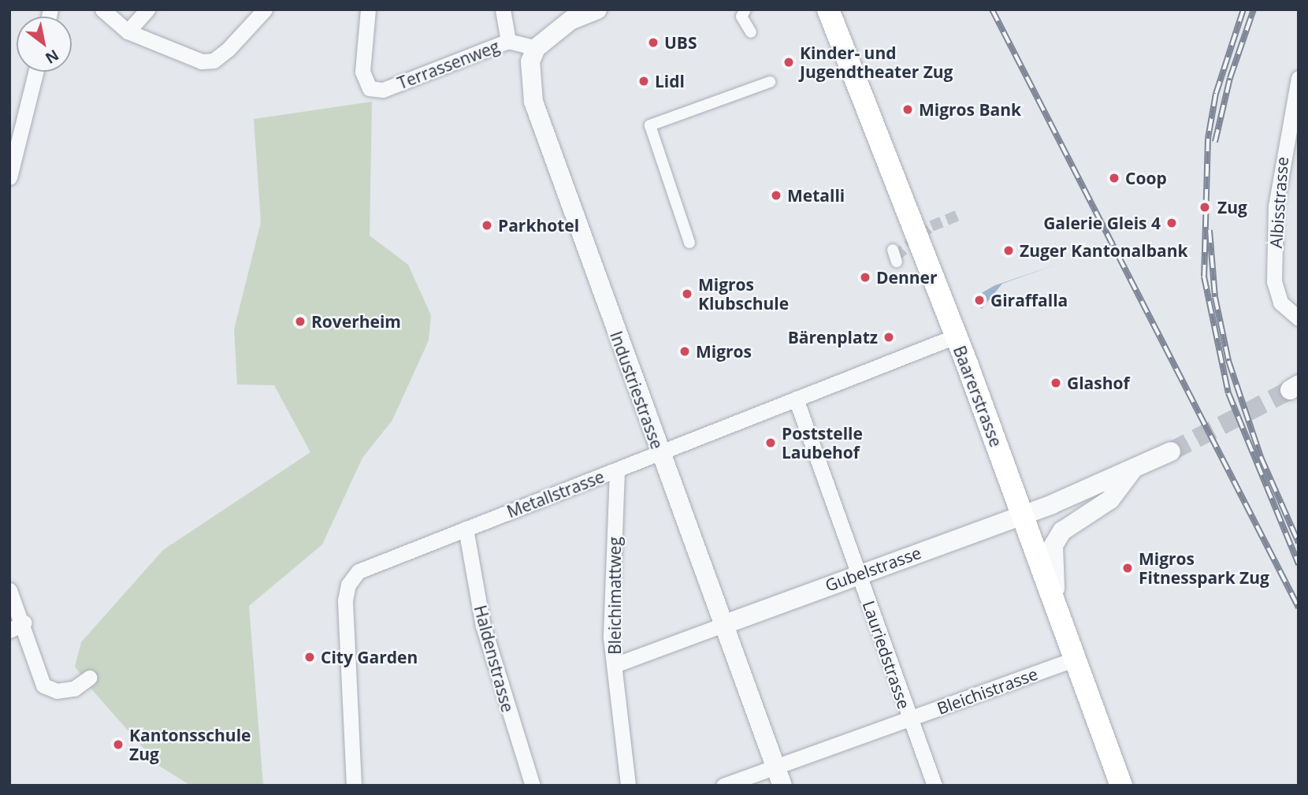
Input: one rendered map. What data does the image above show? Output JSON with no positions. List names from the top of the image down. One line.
{"streets":{"main road":["Baarerstrasse"],"street":["Terrassenweg","Albisstrasse","Industriestrasse","Metallstrasse","Gubelstrasse","Bleichimattweg","Lauriedstrasse","Haldenstrasse","Bleichistrasse"]},"crossings":[["Industriestrasse","Metallstrasse"],["Industriestrasse","Gubelstrasse"],["Industriestrasse","Bleichistrasse"],["Baarerstrasse","Metallstrasse"],["Baarerstrasse","Gubelstrasse"],["Baarerstrasse","Bleichistrasse"],["Metallstrasse","Bleichimattweg"],["Metallstrasse","Lauriedstrasse"],["Metallstrasse","Haldenstrasse"],["Gubelstrasse","Bleichimattweg"],["Gubelstrasse","Lauriedstrasse"],["Lauriedstrasse","Bleichistrasse"]],"places":["UBS","Kinder- und Jugendtheater Zug","Lidl","Migros Bank","Coop","Metalli","Zug","Galerie Gleis 4","Parkhotel","Zuger Kantonalbank","Denner","Migros Klubschule","Giraffalla","Roverheim","Bärenplatz","Migros","Glashof","Poststelle Laubehof","Migros Fitnesspark Zug","City Garden","Kantonsschule Zug"],"north":"bottom right"}
